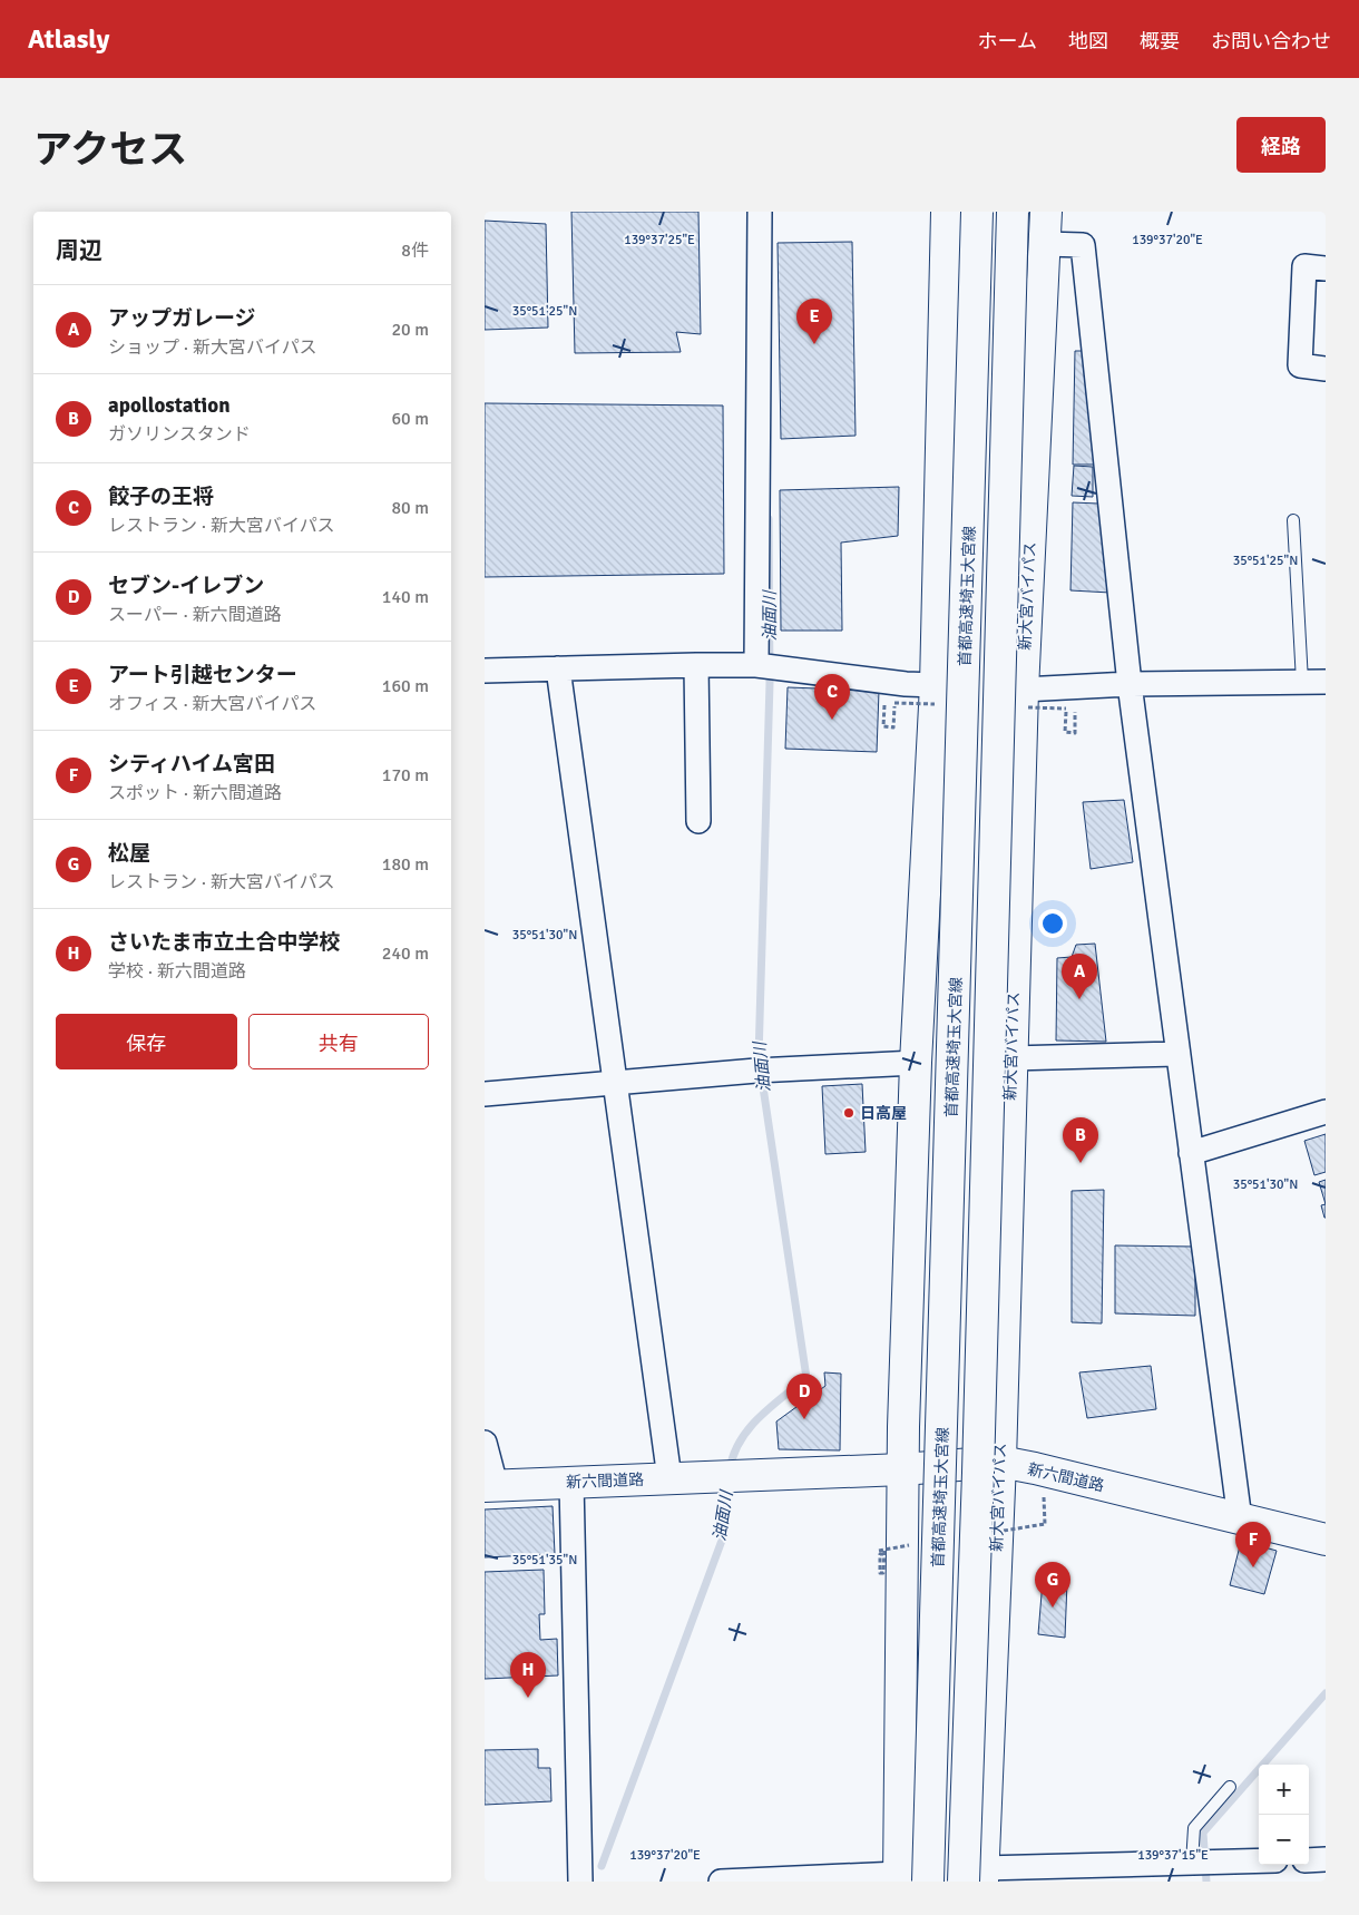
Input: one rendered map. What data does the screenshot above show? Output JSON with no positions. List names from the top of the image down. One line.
{"streets":{"main road":["首都高速埼玉大宮線","新大宮バイパス","新六間道路"]},"crossings":[["新大宮バイパス","新六間道路"]],"water":["油面川"],"places":["日高屋"],"page":{"header":"Atlasly","nav":["ホーム","地図","概要","お問い合わせ"],"title":"アクセス","buttons":["経路",["保存","共有"]],"heading":["周辺","8件"],"list":[{"mark":"A","name":"アップガレージ","note":"ショップ · 新大宮バイパス","value":"20 m"},{"mark":"B","name":"apollostation","note":"ガソリンスタンド","value":"60 m"},{"mark":"C","name":"餃子の王将","note":"レストラン · 新大宮バイパス","value":"80 m"},{"mark":"D","name":"セブン-イレブン","note":"スーパー · 新六間道路","value":"140 m"},{"mark":"E","name":"アート引越センター","note":"オフィス · 新大宮バイパス","value":"160 m"},{"mark":"F","name":"シティハイム宮田","note":"スポット · 新六間道路","value":"170 m"},{"mark":"G","name":"松屋","note":"レストラン · 新大宮バイパス","value":"180 m"},{"mark":"H","name":"さいたま市立土合中学校","note":"学校 · 新六間道路","value":"240 m"}],"pins":["E","C","A","B","D","F","G","H"],"map_buttons":["+","−"]},"coordinates":["139°37'25\"E","139°37'20\"E","35°51'25\"N","35°51'30\"N","35°51'35\"N","139°37'15\"E"]}
